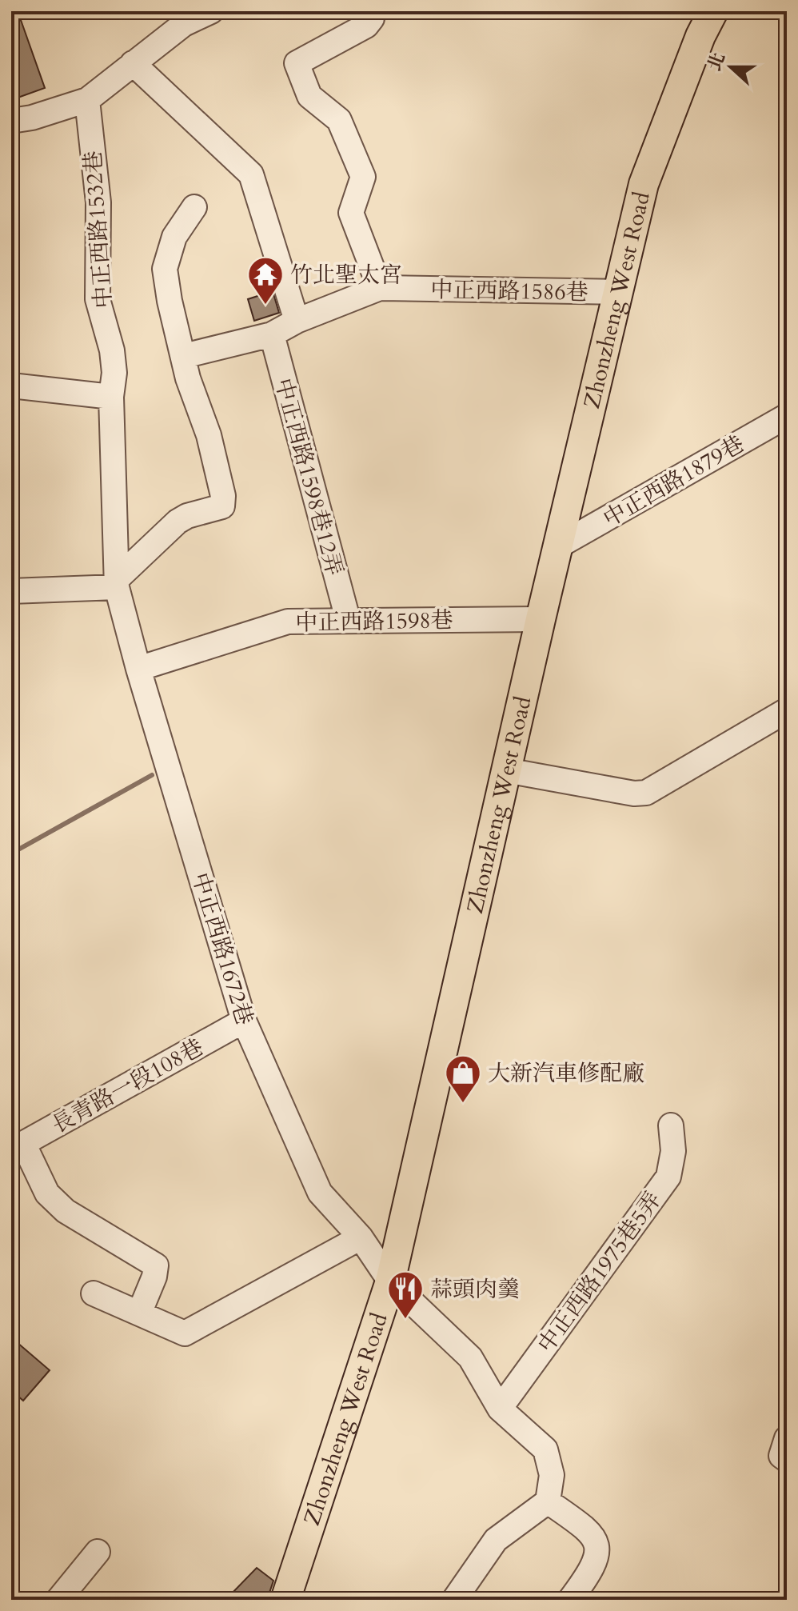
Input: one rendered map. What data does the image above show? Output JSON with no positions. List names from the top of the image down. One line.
{"streets":{"main road":["Zhonzheng West Road"],"lane":["中正西路1532巷","中正西路1586巷","中正西路1598巷12弄","中正西路1879巷","中正西路1598巷","中正西路1672巷","長青路一段108巷","中正西路1975巷5弄"]},"crossings":[["中正西路1532巷","中正西路1672巷"],["中正西路1586巷","Zhonzheng West Road"],["中正西路1586巷","中正西路1598巷12弄"],["Zhonzheng West Road","中正西路1879巷"],["Zhonzheng West Road","中正西路1598巷"],["Zhonzheng West Road","中正西路1672巷"],["中正西路1598巷12弄","中正西路1598巷"],["中正西路1598巷","中正西路1672巷"],["中正西路1672巷","長青路一段108巷"],["中正西路1672巷","中正西路1975巷5弄"]],"places":{"temple":["竹北聖太宮"],"shop":["大新汽車修配廠"],"restaurant":["蒜頭肉羹"]},"north":"left"}
